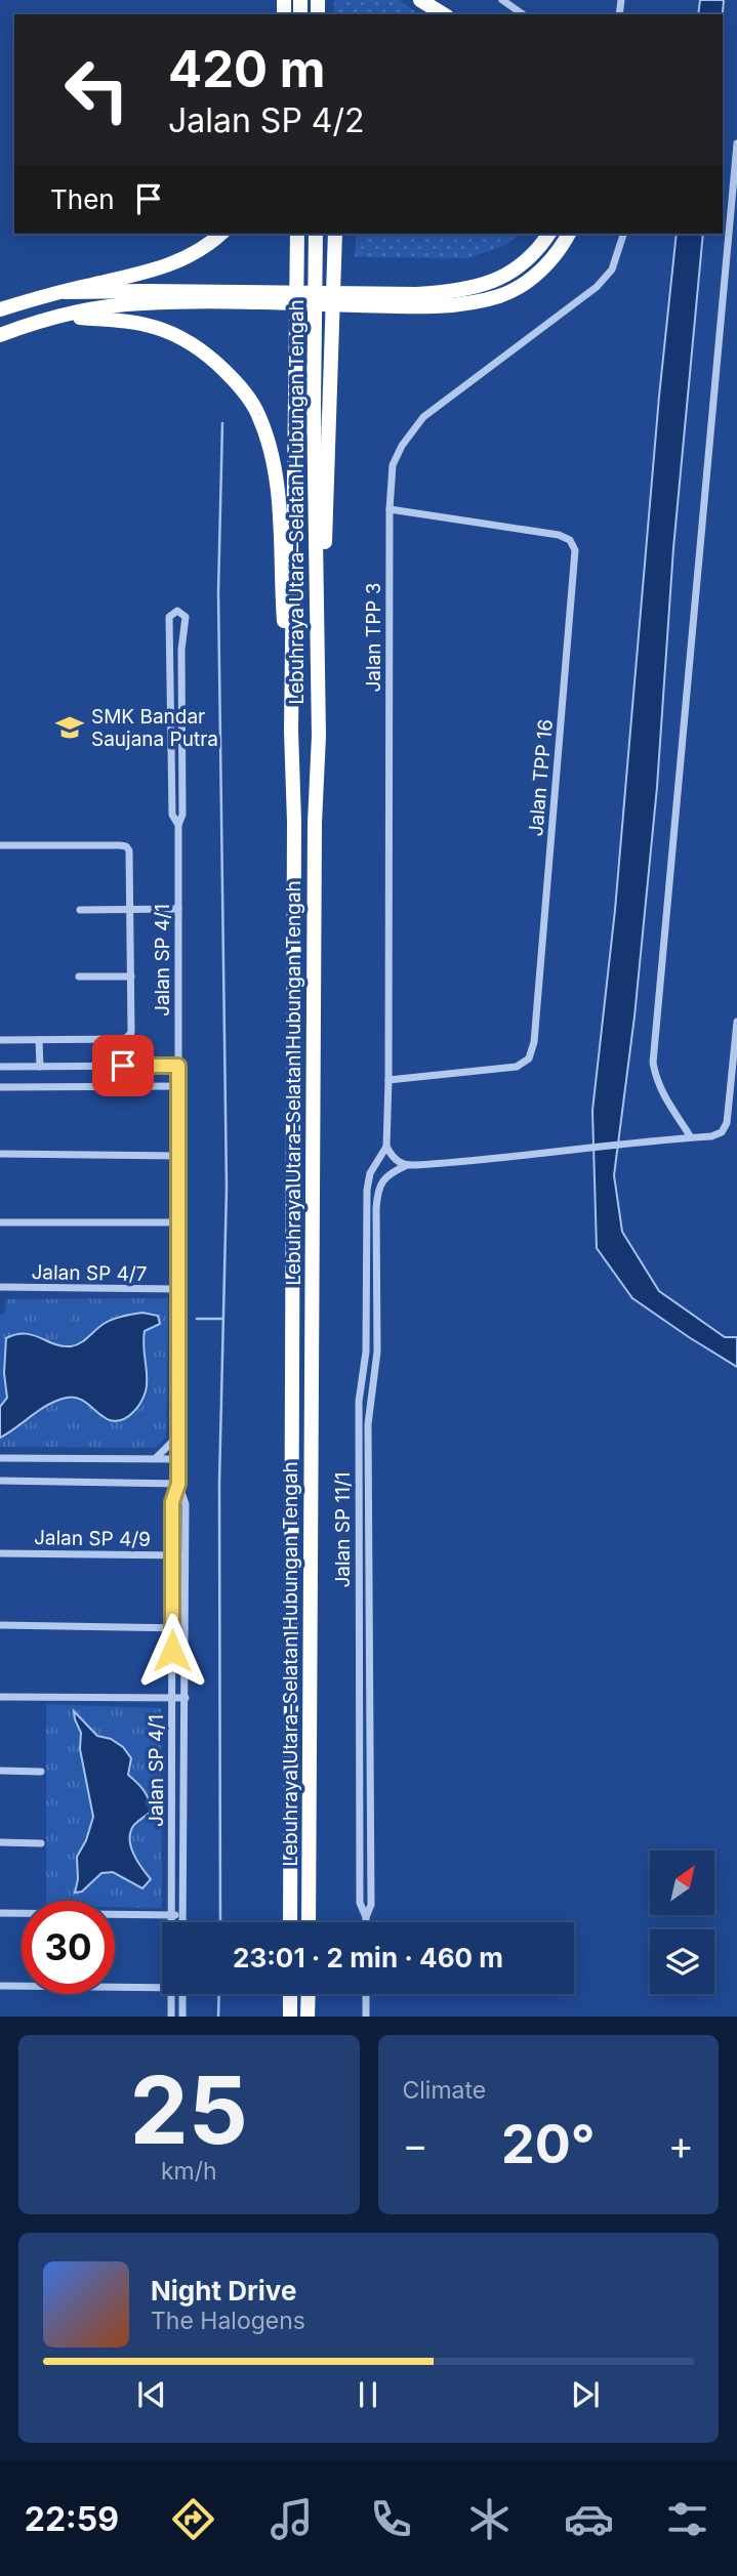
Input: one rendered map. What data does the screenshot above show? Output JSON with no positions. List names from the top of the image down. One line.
{"streets":{"highway":["Lebuhraya Utara–Selatan Hubungan Tengah"],"street":["Jalan TPP 3","Jalan TPP 16","Jalan SP 4/1","Jalan SP 4/7","Jalan SP 11/1","Jalan SP 4/9"]},"crossings":[["Jalan TPP 3","Jalan TPP 16"],["Jalan TPP 3","Jalan SP 11/1"],["Jalan SP 4/1","Jalan SP 4/7"],["Jalan SP 4/1","Jalan SP 4/9"]],"places":{"school or university":["SMK Bandar Saujana Putra"]},"north":"top right","page":{"turn":["420 m","Jalan SP 4/2"],"then":"Then","limit":"30","trip":"23:01 · 2 min · 460 m","tile":[["25","km/h"],"Climate"],"heat":["−","20°","+"],"song":["Night Drive","The Halogens"],"tabs":"22:59"}}
